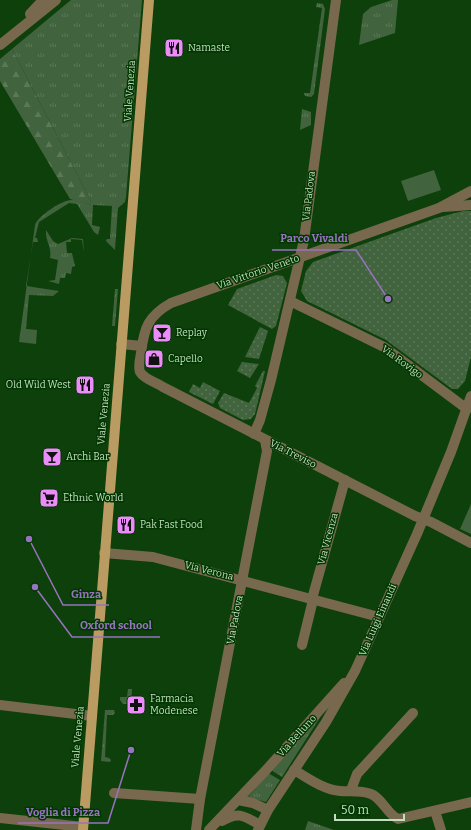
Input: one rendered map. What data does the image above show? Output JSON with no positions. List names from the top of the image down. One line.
{"streets":{"main road":["Viale Venezia"],"street":["Via Padova","Via Vittorio Veneto","Via Rovigo","Via Treviso","Via Vicenza","Via Verona","Via Luigi Einaudi","Via Belluno"]},"crossings":[["Viale Venezia","Via Verona"],["Via Padova","Via Vittorio Veneto"],["Via Padova","Via Rovigo"],["Via Padova","Via Treviso"],["Via Padova","Via Verona"],["Via Vittorio Veneto","Via Treviso"],["Via Rovigo","Via Luigi Einaudi"],["Via Treviso","Via Vicenza"],["Via Treviso","Via Luigi Einaudi"],["Via Vicenza","Via Verona"],["Via Verona","Via Luigi Einaudi"],["Via Luigi Einaudi","Via Belluno"]],"places":{"restaurant":["Namaste","Old Wild West","Pak Fast Food"],"other":["Parco Vivaldi","Ginza","Oxford school","Voglia di Pizza"],"bar":["Replay","Archi Bar"],"shop":["Capello"],"supermarket":["Ethnic World"],"pharmacy":["Farmacia Modenese"]},"scale_bar":"50 m"}
